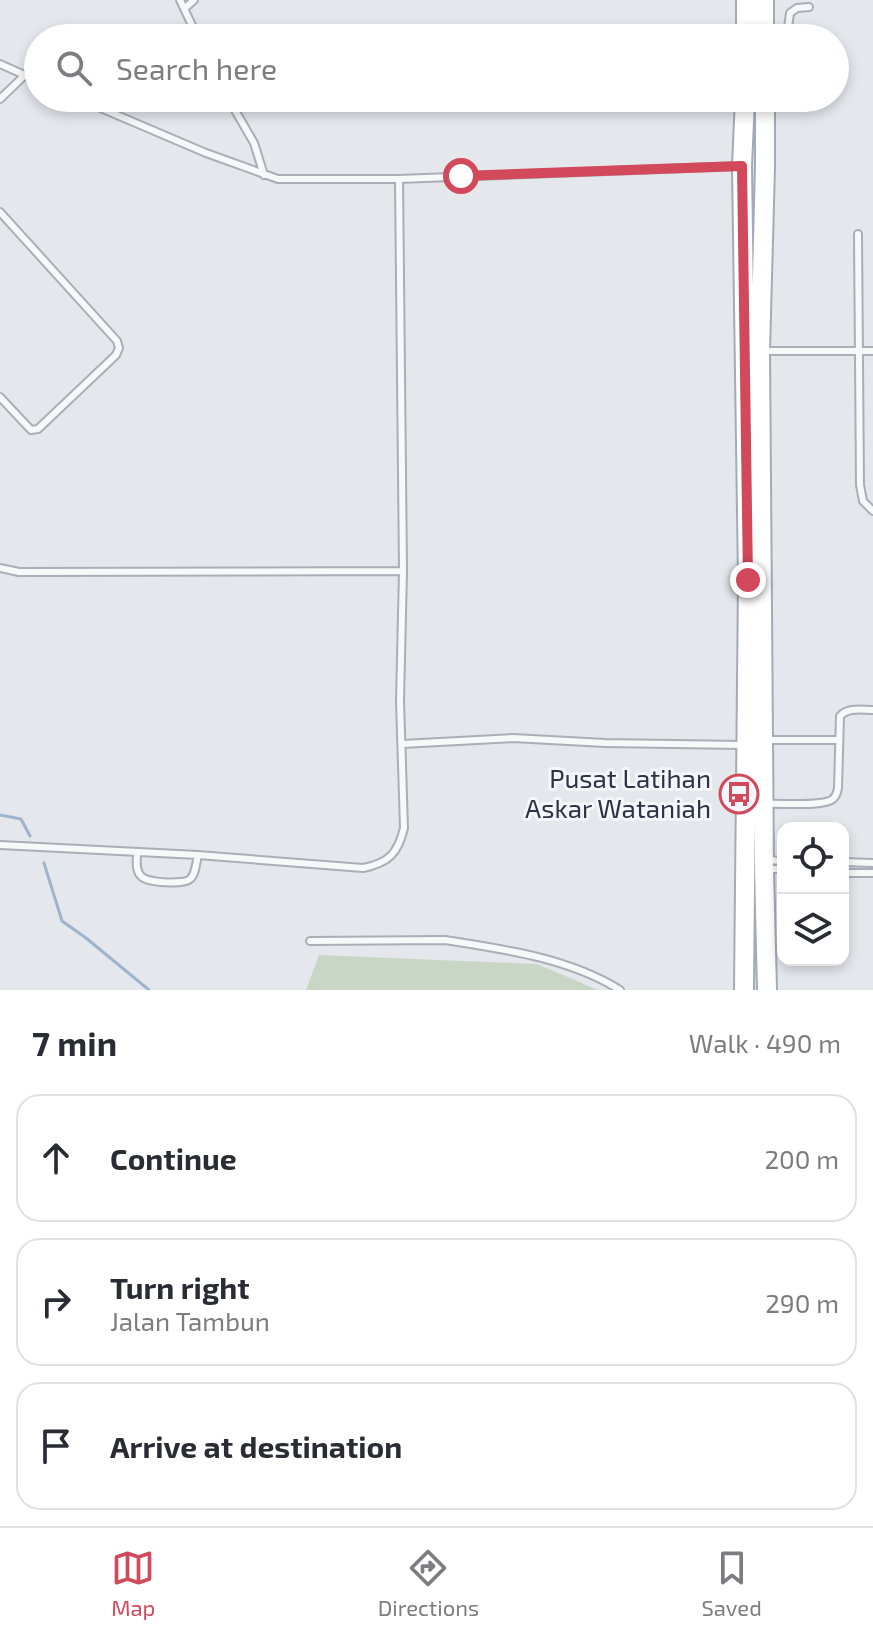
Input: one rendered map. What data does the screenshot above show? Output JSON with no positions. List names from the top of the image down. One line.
{"places":{"bus stop":["Pusat Latihan Askar Wataniah"]},"page":{"search":"Search here","heading":["7 min","Walk · 490 m"],"list":[["Continue","200 m"],["Turn right","Jalan Tambun","290 m"],"Arrive at destination"],"nav":["Map","Directions","Saved"]}}
